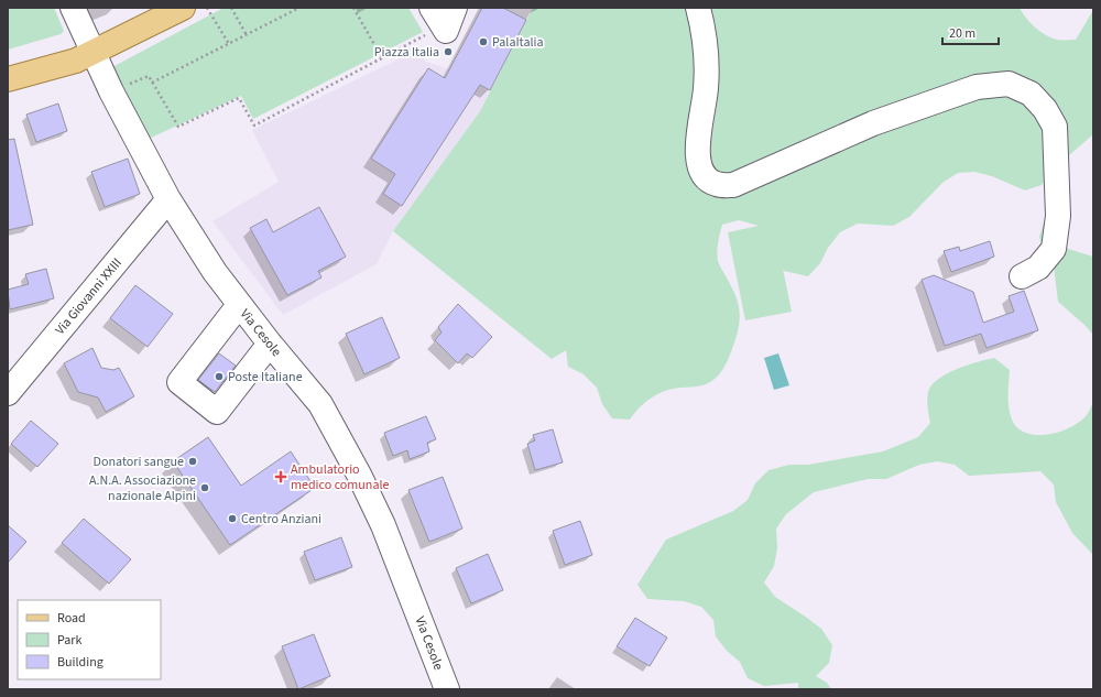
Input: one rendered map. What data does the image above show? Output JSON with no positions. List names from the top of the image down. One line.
{"streets":{"street":["Via Giovanni XXIII","Via Cesole"]},"crossings":[["Via Giovanni XXIII","Via Cesole"]],"places":{"other":["PalaItalia","Piazza Italia","Poste Italiane","Donatori sangue","A.N.A. Associazione nazionale Alpini","Centro Anziani"],"health":["Ambulatorio medico comunale"]},"legend":["Road","Park","Building"],"scale_bar":"20 m"}
